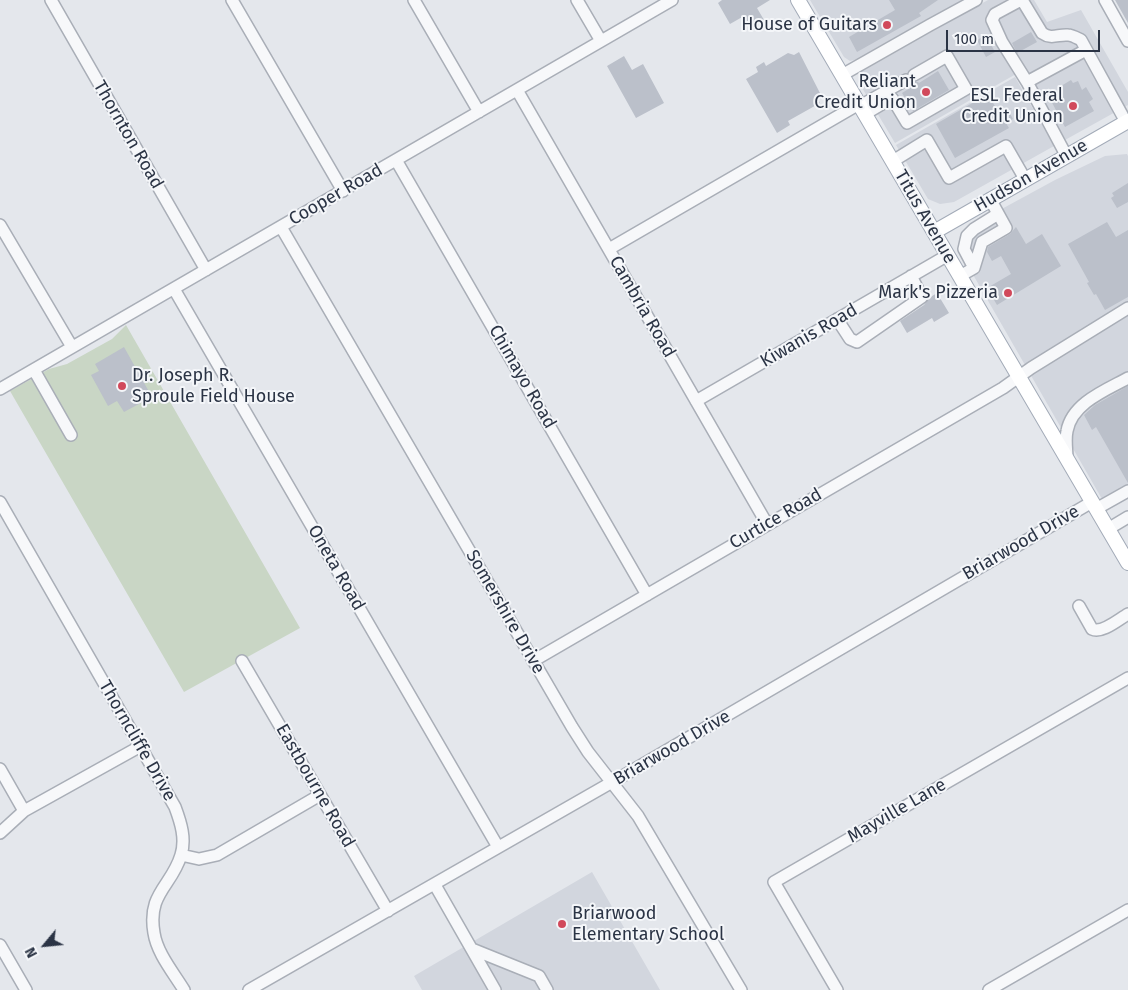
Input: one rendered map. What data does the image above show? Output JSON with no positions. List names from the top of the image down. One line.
{"streets":{"main road":["Hudson Avenue","Titus Avenue"],"street":["Thornton Road","Cooper Road","Cambria Road","Kiwanis Road","Chimayo Road","Curtice Road","Briarwood Drive","Oneta Road","Somershire Drive","Thorncliffe Drive","Eastbourne Road","Mayville Lane"]},"crossings":[["Thornton Road","Cooper Road"],["Hudson Avenue","Titus Avenue"],["Cooper Road","Cambria Road"],["Cooper Road","Chimayo Road"],["Cooper Road","Oneta Road"],["Cooper Road","Somershire Drive"],["Titus Avenue","Kiwanis Road"],["Titus Avenue","Curtice Road"],["Titus Avenue","Briarwood Drive"],["Cambria Road","Kiwanis Road"],["Cambria Road","Curtice Road"],["Chimayo Road","Curtice Road"],["Curtice Road","Somershire Drive"],["Briarwood Drive","Oneta Road"],["Briarwood Drive","Somershire Drive"],["Briarwood Drive","Eastbourne Road"]],"places":["House of Guitars","Reliant Credit Union","ESL Federal Credit Union","Mark's Pizzeria","Dr. Joseph R. Sproule Field House","Briarwood Elementary School"],"scale_bar":"100 m","north":"bottom left"}
